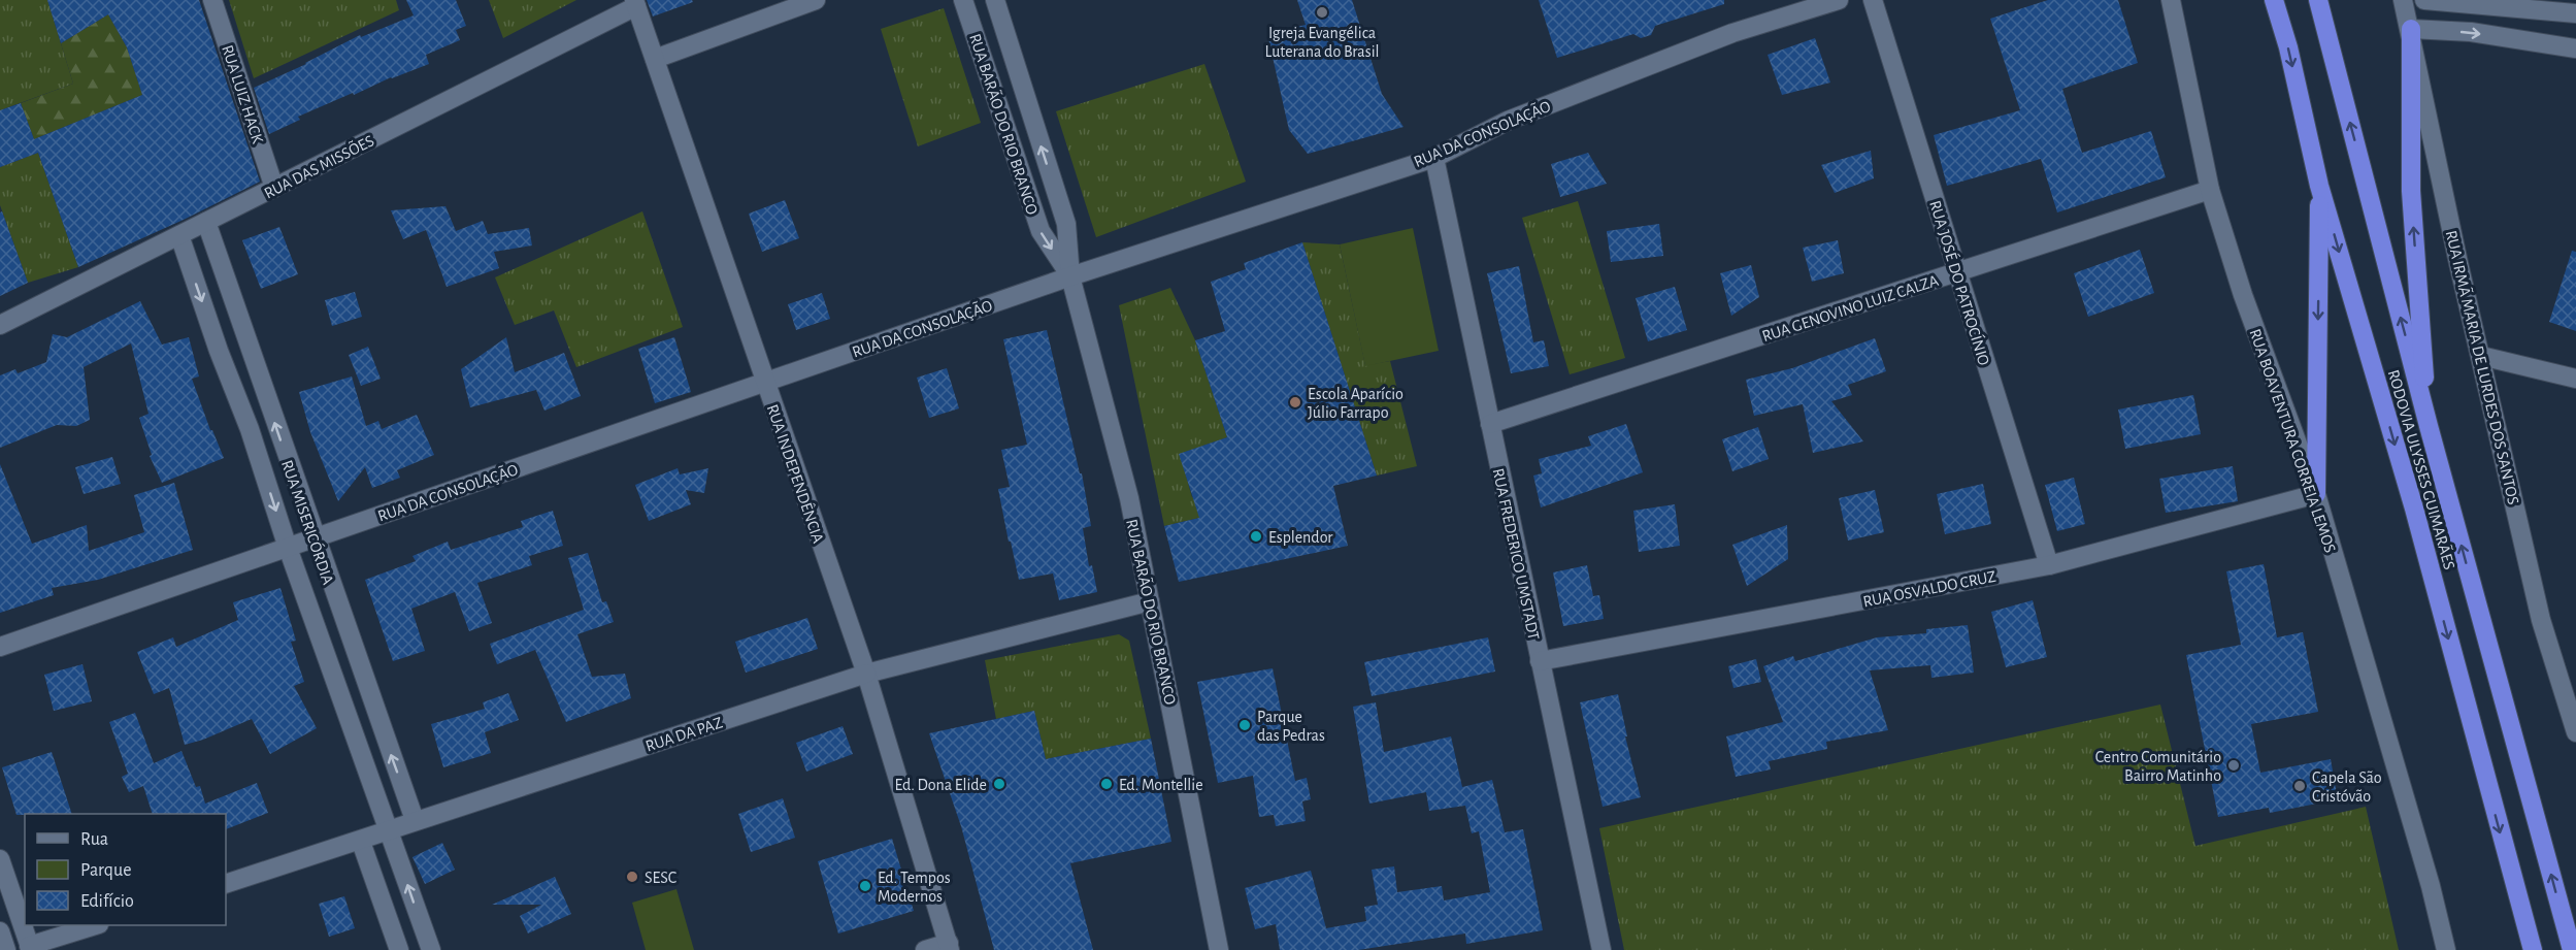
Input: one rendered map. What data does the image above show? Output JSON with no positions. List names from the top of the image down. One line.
{"streets":{"highway":["RODOVIA ULYSSES GUIMARÃES"],"street":["RUA LUIZ HACK","RUA BARÃO DO RIO BRANCO","RUA DA CONSOLAÇÃO","RUA DAS MISSÕES","RUA JOSÉ DO PATROCÍNIO","RUA GENOVINO LUIZ CALZA","RUA IRMÃ MARIA DE LURDES DOS SANTOS","RUA BOAVENTURA CORREIA LEMOS","RUA INDEPENDÊNCIA","RUA MISERICÓRDIA","RUA FREDERICO UMSTADT","RUA OSVALDO CRUZ","RUA DA PAZ"]},"crossings":[["RUA LUIZ HACK","RUA DAS MISSÕES"],["RUA BARÃO DO RIO BRANCO","RUA DA CONSOLAÇÃO"],["RUA BARÃO DO RIO BRANCO","RUA DA PAZ"],["RUA DA CONSOLAÇÃO","RUA INDEPENDÊNCIA"],["RUA DA CONSOLAÇÃO","RUA MISERICÓRDIA"],["RUA DA CONSOLAÇÃO","RUA FREDERICO UMSTADT"],["RUA DAS MISSÕES","RUA INDEPENDÊNCIA"],["RUA DAS MISSÕES","RUA MISERICÓRDIA"],["RUA JOSÉ DO PATROCÍNIO","RUA GENOVINO LUIZ CALZA"],["RUA JOSÉ DO PATROCÍNIO","RUA OSVALDO CRUZ"],["RUA GENOVINO LUIZ CALZA","RUA BOAVENTURA CORREIA LEMOS"],["RUA GENOVINO LUIZ CALZA","RUA FREDERICO UMSTADT"],["RUA BOAVENTURA CORREIA LEMOS","RUA OSVALDO CRUZ"],["RUA INDEPENDÊNCIA","RUA DA PAZ"],["RUA MISERICÓRDIA","RUA DA PAZ"],["RUA FREDERICO UMSTADT","RUA OSVALDO CRUZ"]],"places":["Igreja Evangélica Luterana do Brasil","Escola Aparício Júlio Farrapo","Esplendor","Parque das Pedras","Centro Comunitário Bairro Matinho","Ed. Dona Elide","Ed. Montellie","Capela São Cristóvão","SESC","Ed. Tempos Modernos"],"legend":["Rua","Parque","Edifício"]}
